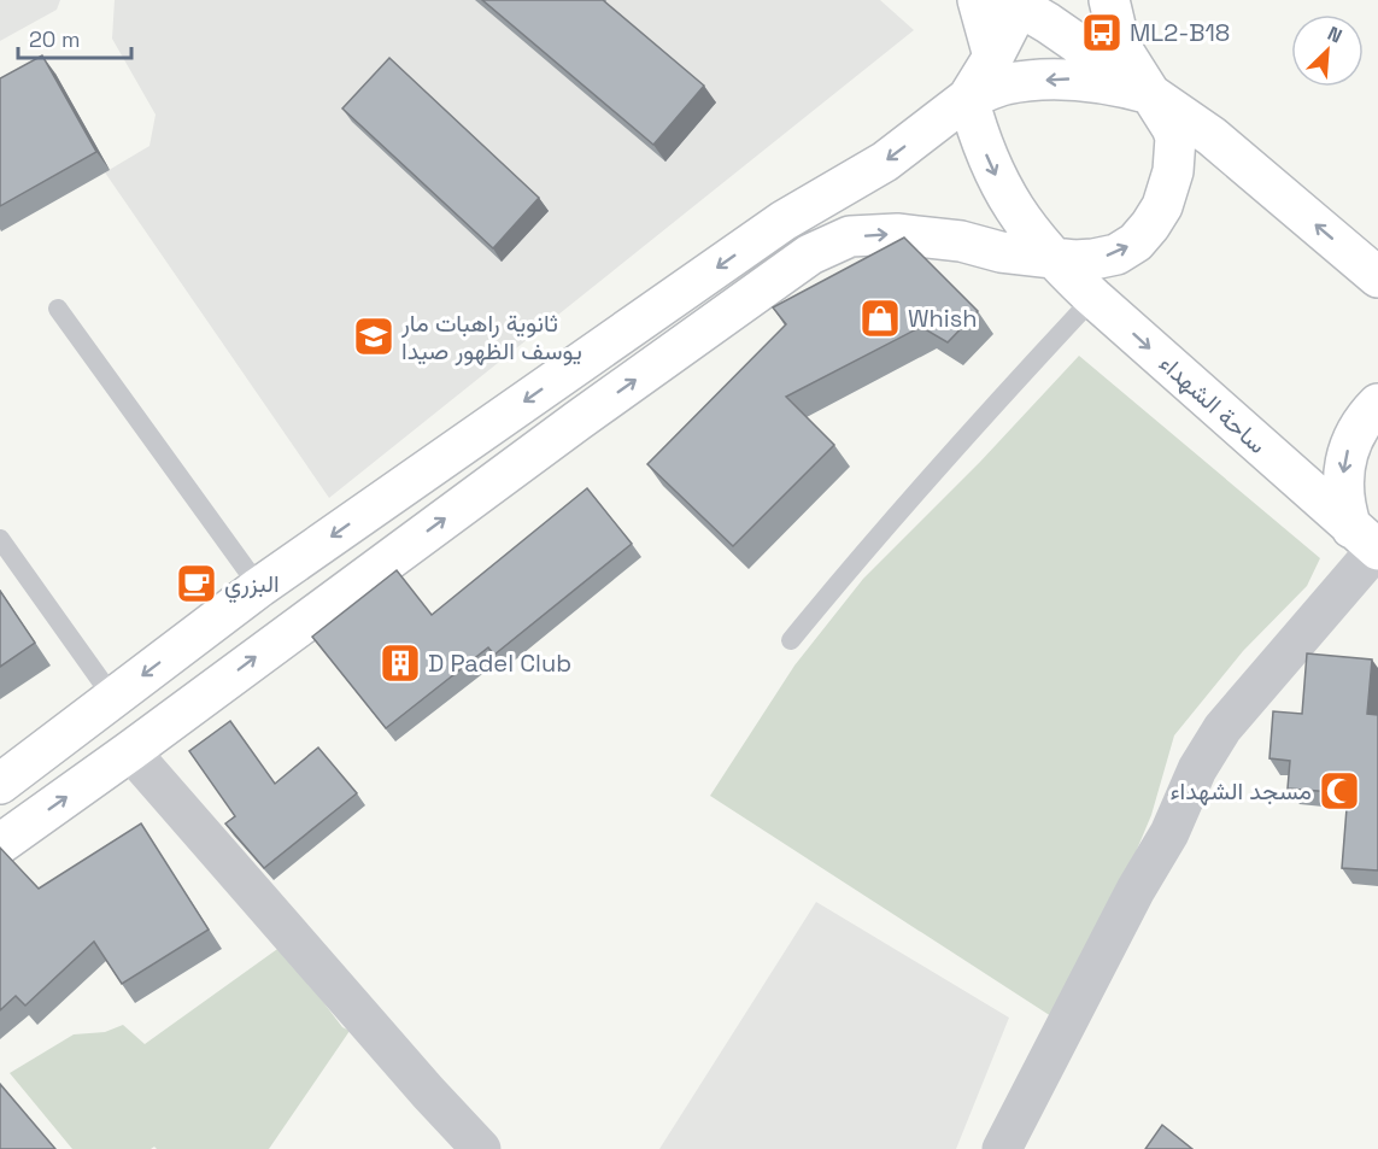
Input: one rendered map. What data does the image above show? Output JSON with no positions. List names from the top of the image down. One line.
{"streets":{"main road":["ساحة الشهداء"]},"places":{"bus stop":["ML2-B18"],"shop":["Whish"],"school or university":["ثانوية راهبات مار يوسف الظهور صيدا"],"cafe":["البزري"],"building":["D Padel Club"],"mosque":["مسجد الشهداء"]},"scale_bar":"20 m","north":"top right"}
